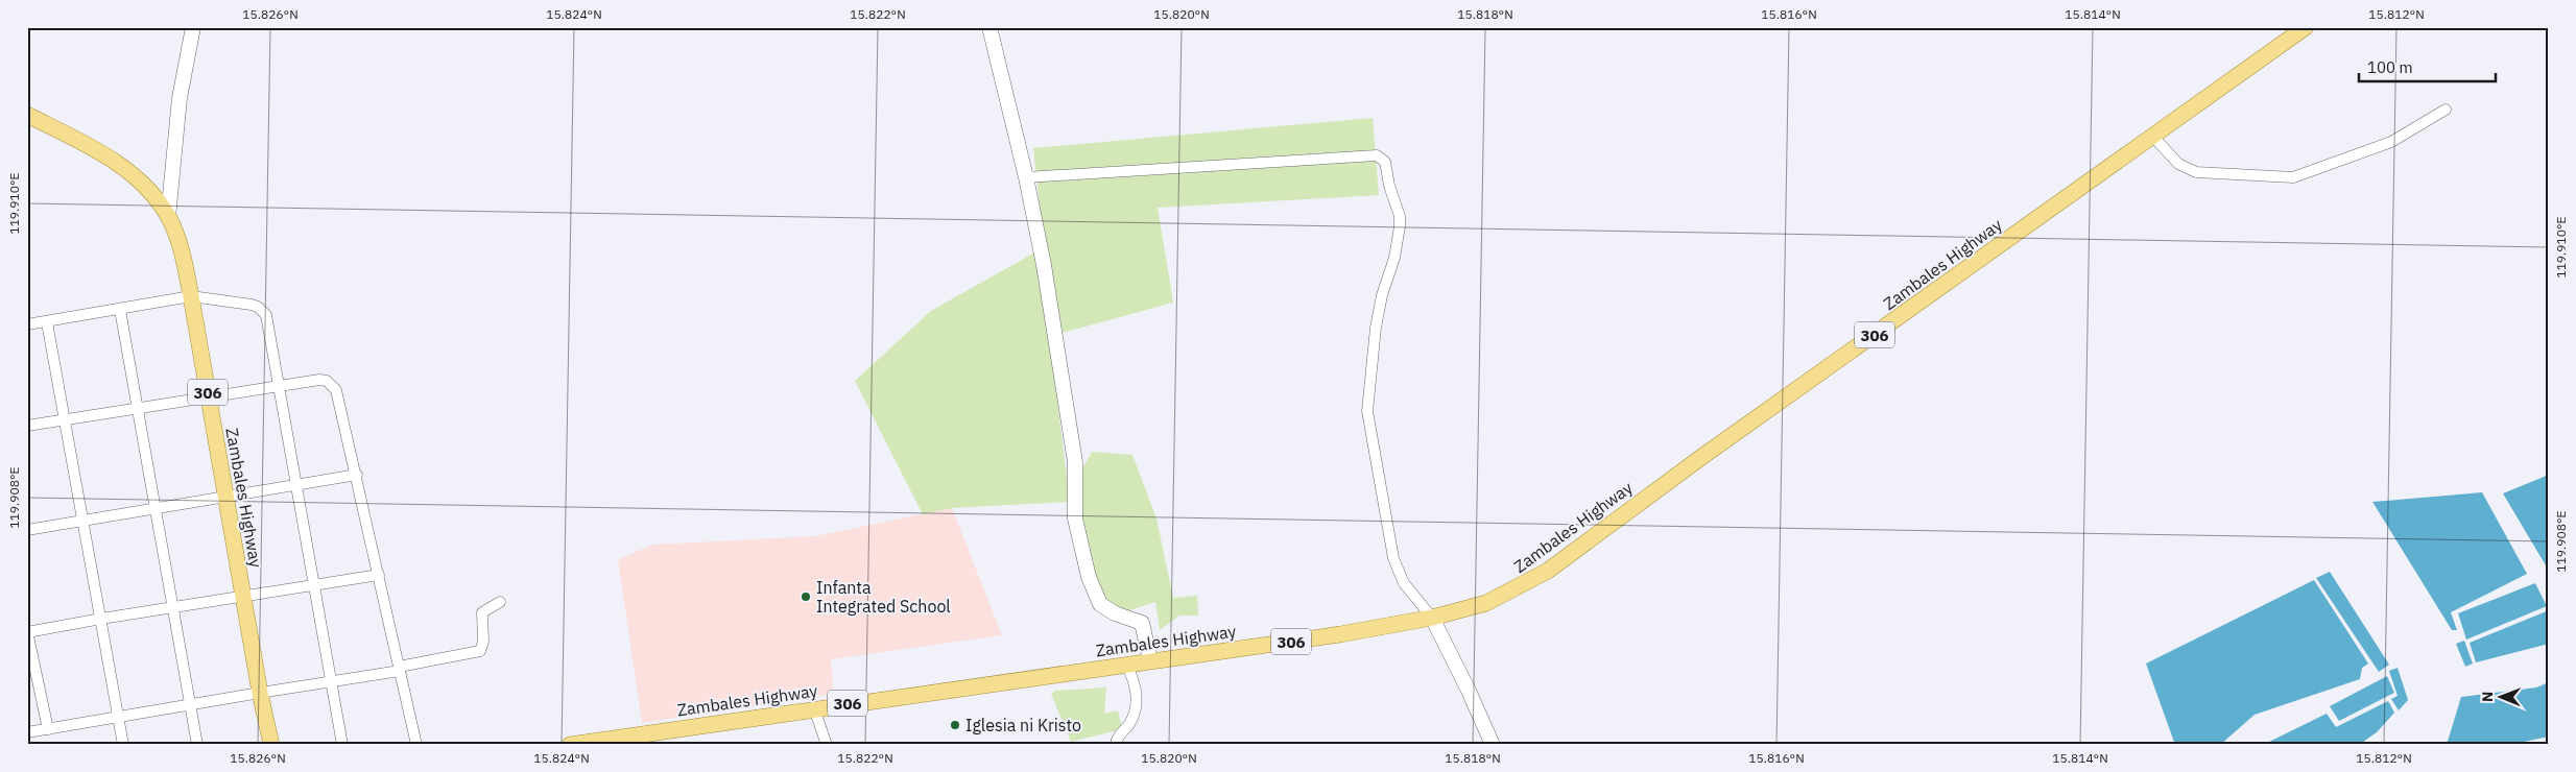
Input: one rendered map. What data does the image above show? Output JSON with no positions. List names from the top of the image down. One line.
{"streets":{"main road":["Zambales Highway","306"]},"places":["Infanta Integrated School","Iglesia ni Kristo"],"scale_bar":"100 m","north":"left","coordinates":["15.826°N","15.824°N","15.822°N","15.820°N","15.818°N","15.816°N","15.814°N","15.812°N","119.910°E","119.908°E"]}
